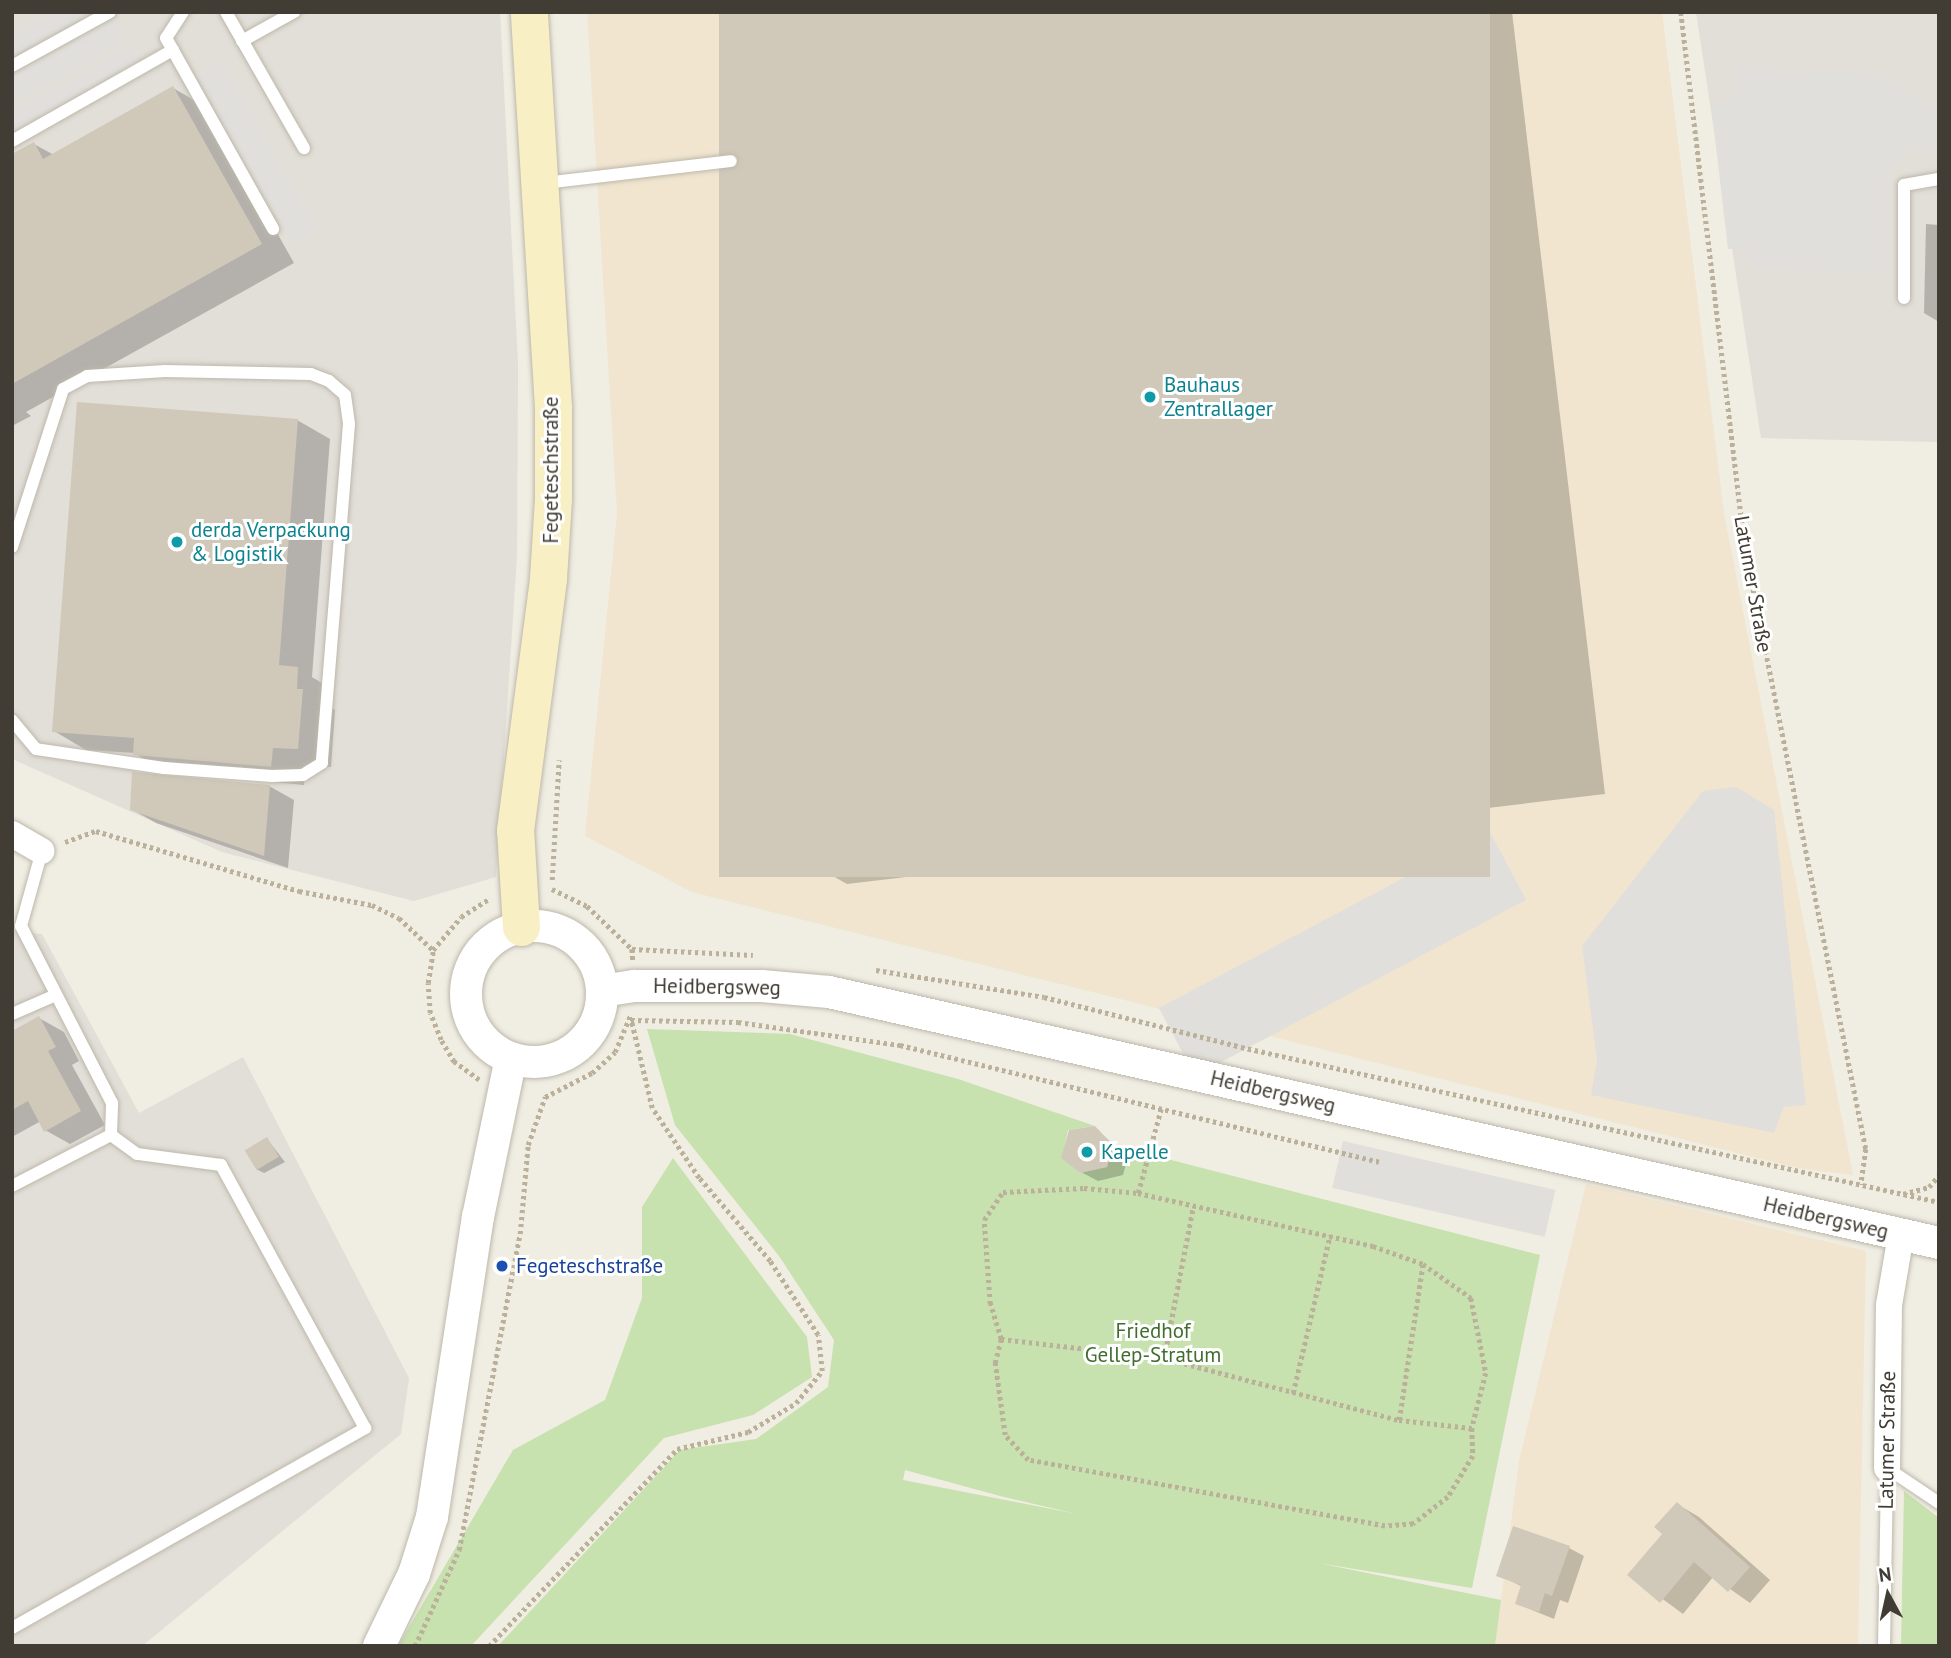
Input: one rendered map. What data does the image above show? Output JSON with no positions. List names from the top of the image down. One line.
{"streets":{"main road":["Fegeteschstraße"],"street":["Latumer Straße","Heidbergsweg"]},"crossings":[["Fegeteschstraße","Heidbergsweg"],["Latumer Straße","Heidbergsweg"]],"parks":["Friedhof Gellep-Stratum"],"places":["Bauhaus Zentrallager","derda Verpackung & Logistik","Kapelle","Fegeteschstraße"],"north":"top"}
